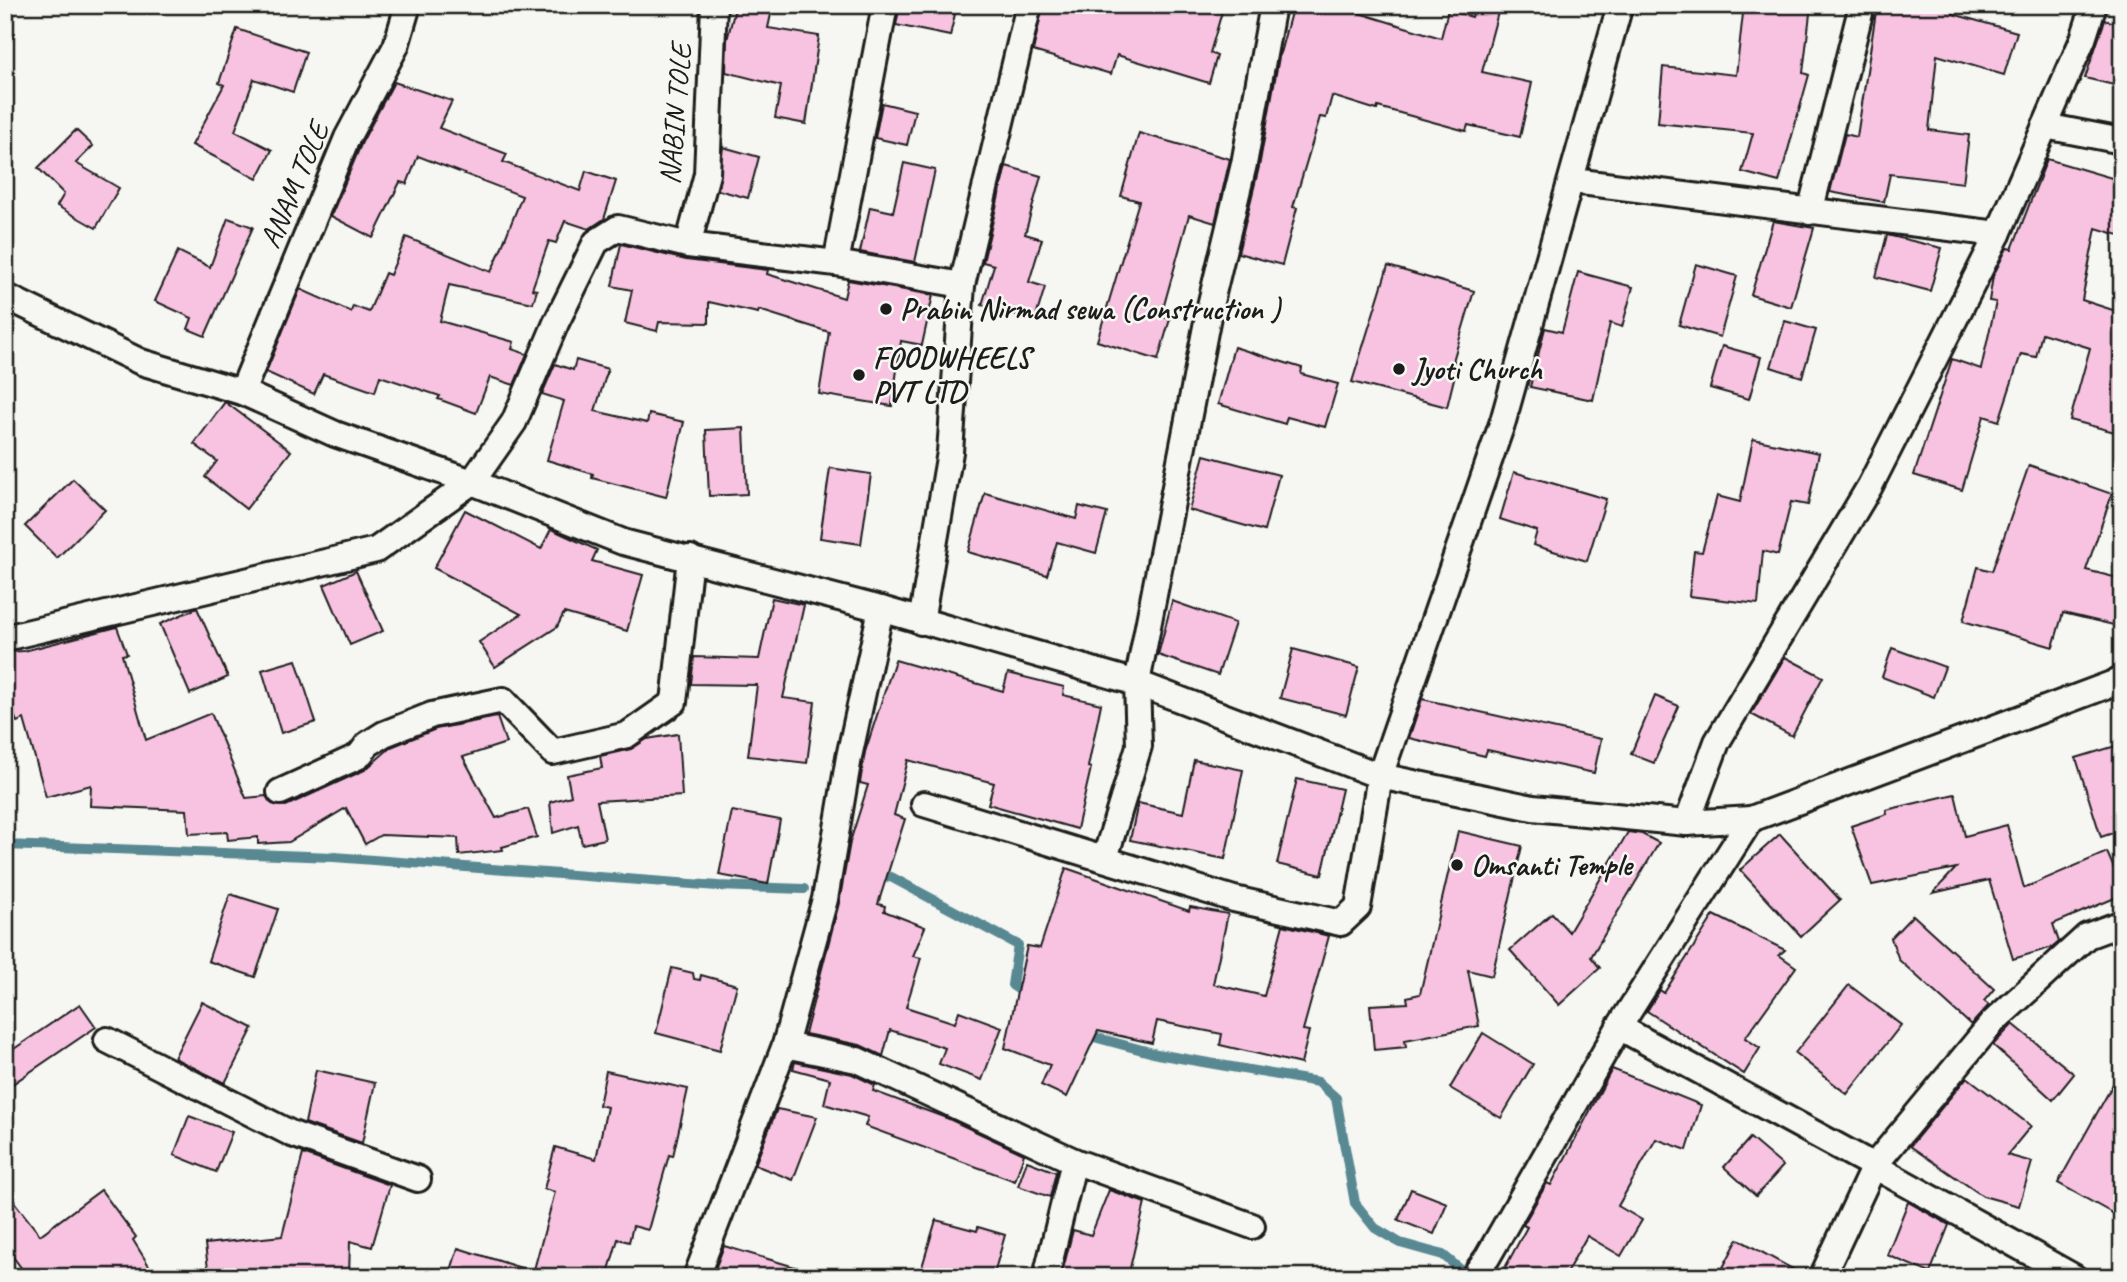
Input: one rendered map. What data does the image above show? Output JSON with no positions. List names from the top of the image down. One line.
{"streets":{"street":["NABIN TOLE","ANAM TOLE"]},"places":["Prabin Nirmad sewa (Construction )","Jyoti Church","FOODWHEELS PVT LTD","Omsanti Temple"]}
